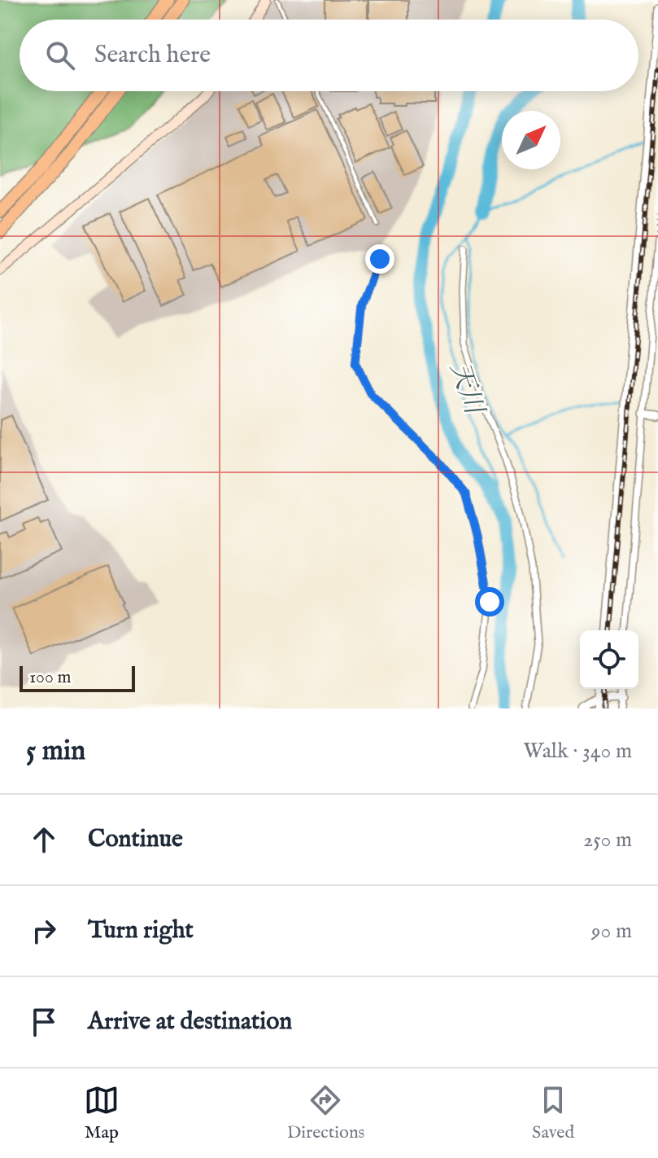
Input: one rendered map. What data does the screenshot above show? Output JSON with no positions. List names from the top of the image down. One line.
{"water":["天川"],"scale_bar":"100 m","north":"top right","page":{"search":"Search here","scale":"100 m","heading":["5 min","Walk · 340 m"],"list":[["Continue","250 m"],["Turn right","90 m"],"Arrive at destination"],"nav":["Map","Directions","Saved"]}}
